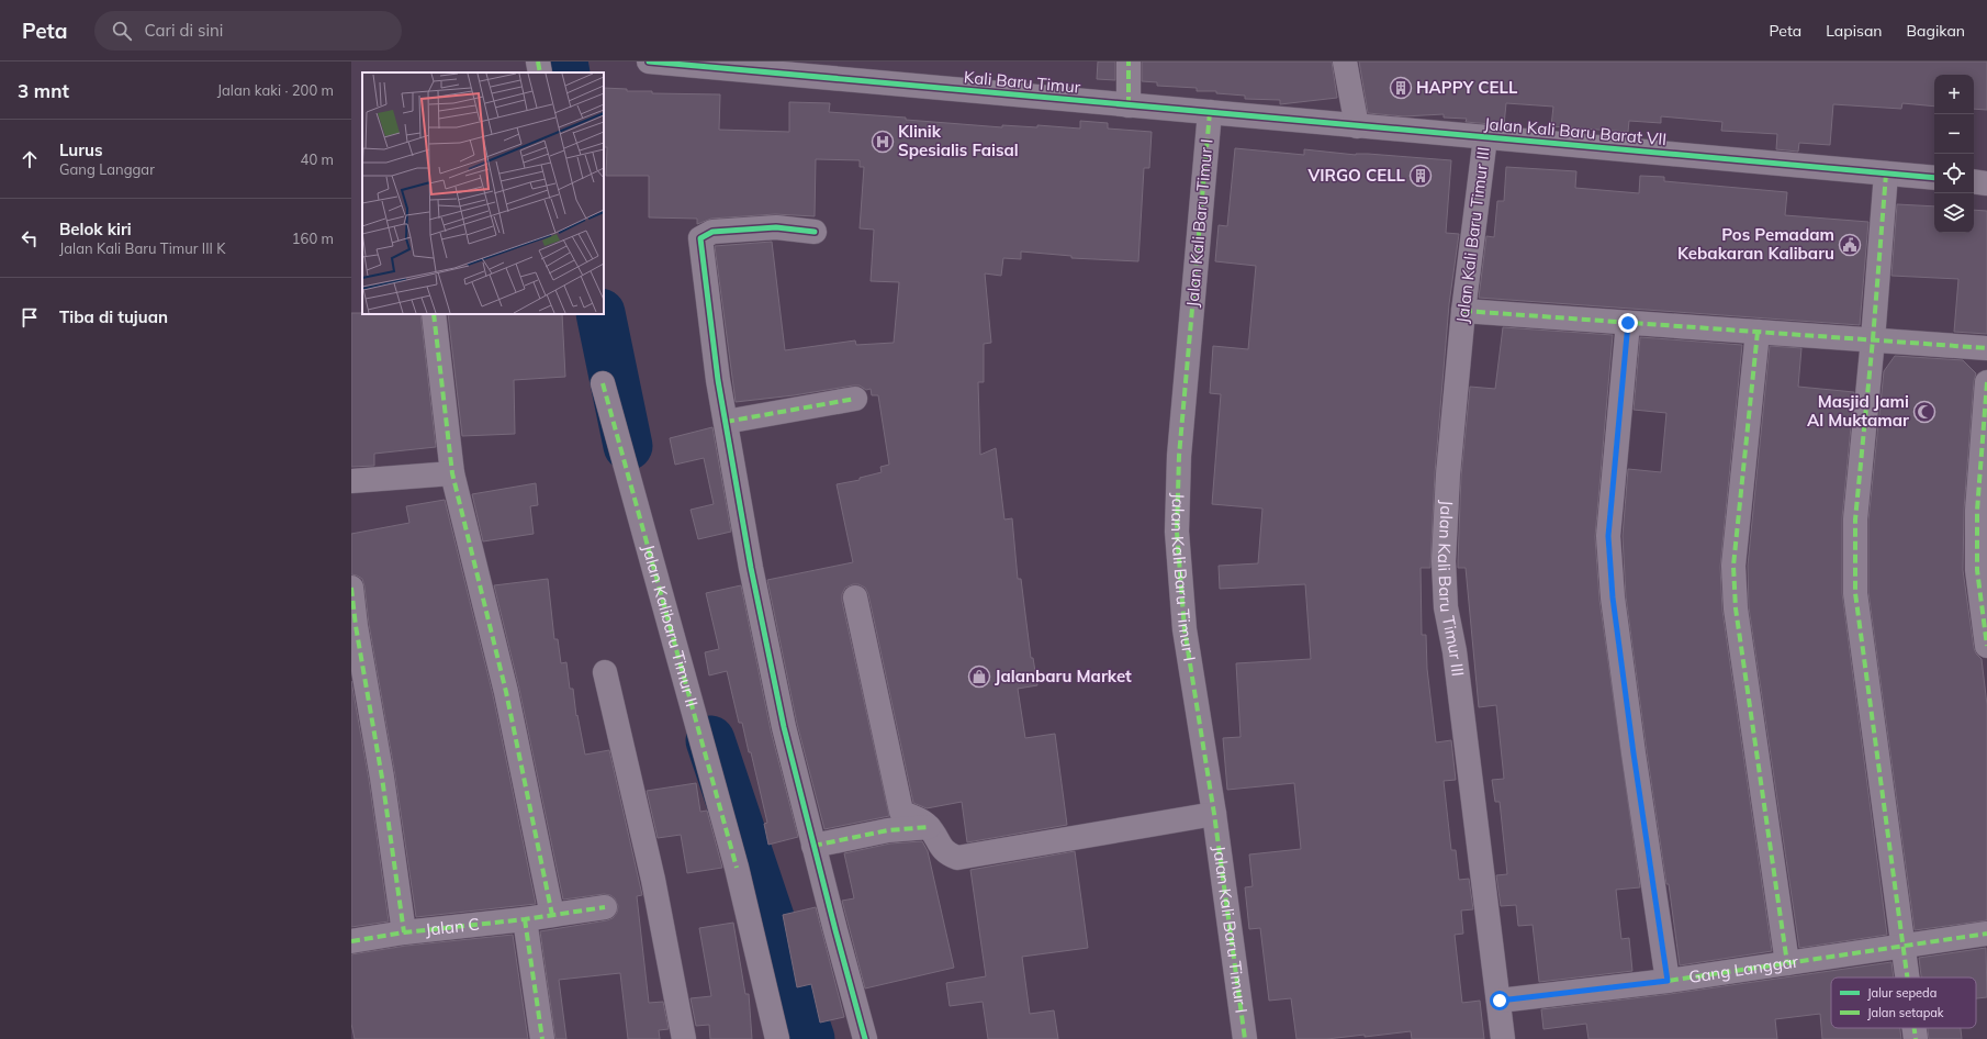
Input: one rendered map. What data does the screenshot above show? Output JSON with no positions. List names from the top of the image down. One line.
{"streets":{"street":["Kali Baru Timur","Jalan Kali Baru Barat VII","Jalan Kali Baru Timur I","Jalan Kali Baru Timur III","Jalan Kalibaru Timur II","Jalan C","Gang Langgar"]},"crossings":[["Kali Baru Timur","Jalan Kali Baru Barat VII"],["Kali Baru Timur","Jalan Kali Baru Timur I"],["Jalan Kali Baru Barat VII","Jalan Kali Baru Timur I"],["Jalan Kali Baru Barat VII","Jalan Kali Baru Timur III"],["Jalan Kali Baru Timur III","Gang Langgar"]],"places":{"building":["HAPPY CELL","VIRGO CELL"],"hospital":["Klinik Spesialis Faisal"],"public building":["Pos Pemadam Kebakaran Kalibaru"],"mosque":["Masjid Jami Al Muktamar"],"shop":["Jalanbaru Market"]},"legend":["Jalur sepeda","Jalan setapak"],"page":{"header":"Peta","search":"Cari di sini","nav":["Peta","Lapisan","Bagikan"],"heading":["3 mnt","Jalan kaki · 200 m"],"map_buttons":["+","−"],"list":[["Lurus","Gang Langgar","40 m"],["Belok kiri","Jalan Kali Baru Timur III K","160 m"],"Tiba di tujuan"]}}
